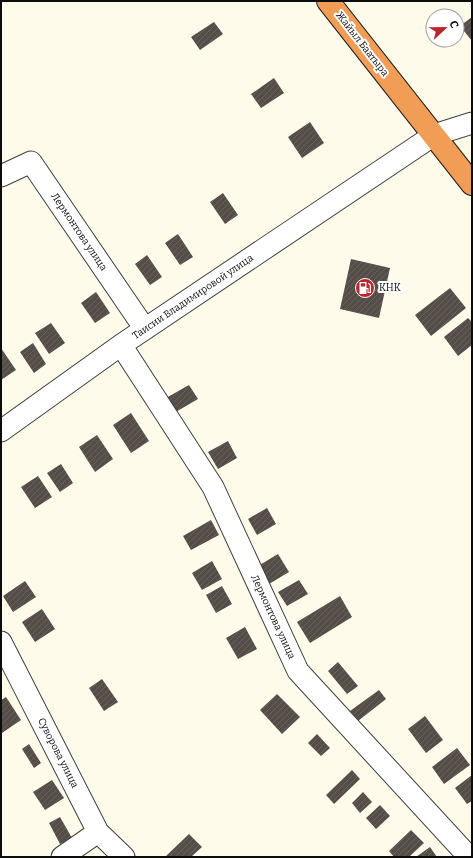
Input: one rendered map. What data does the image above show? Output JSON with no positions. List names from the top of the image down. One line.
{"streets":{"highway":["Жайыл Баатыра"],"street":["Лермонтова улица","Таисии Владимировой улица","Суворова улица"]},"crossings":[["Жайыл Баатыра","Таисии Владимировой улица"],["Лермонтова улица","Таисии Владимировой улица"]],"places":{"fuel station":["КНК"]},"north":"right"}
